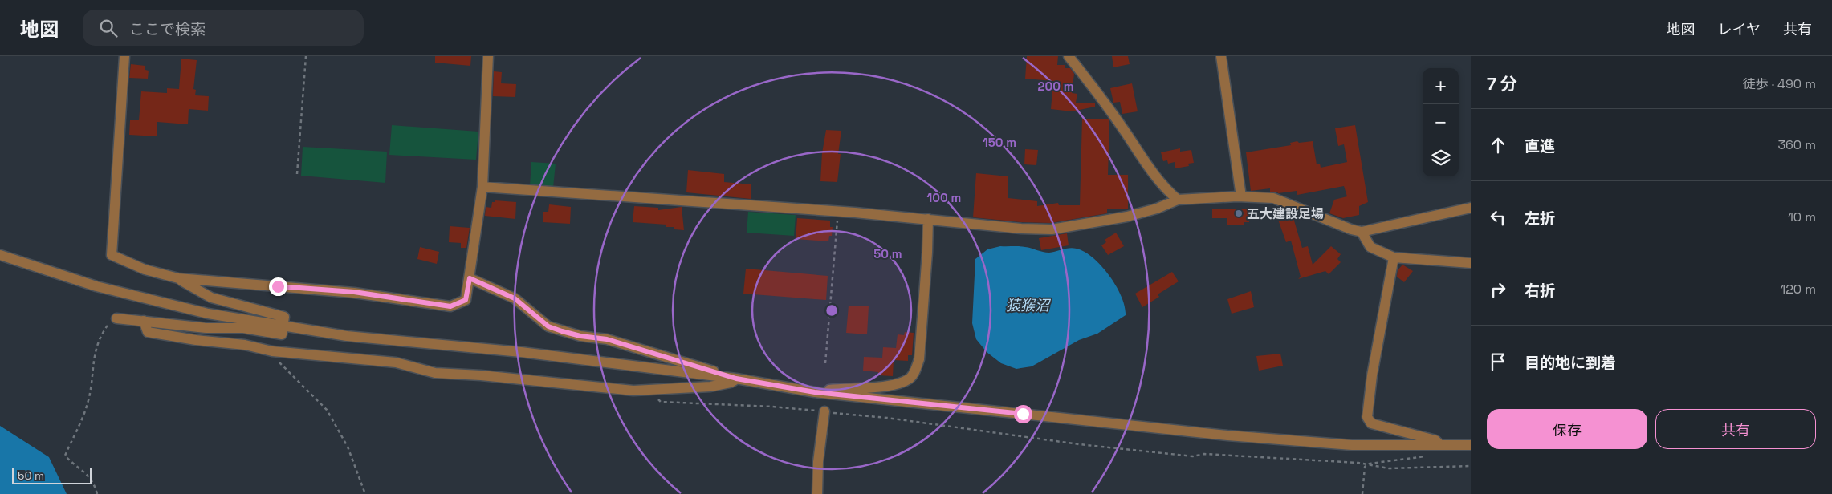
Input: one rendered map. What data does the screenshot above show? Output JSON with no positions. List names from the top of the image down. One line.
{"water":["猿猴沼"],"places":["五大建設足場"],"scale_bar":"50 m","page":{"header":"地図","search":"ここで検索","nav":["地図","レイヤ","共有"],"heading":["7 分","徒歩 · 490 m"],"map_buttons":["+","−"],"list":[["直進","360 m"],["左折","10 m"],["右折","120 m"],"目的地に到着"],"buttons":["保存","共有"],"scale":"50 m"},"rings":["200 m","150 m","100 m","50 m"]}
